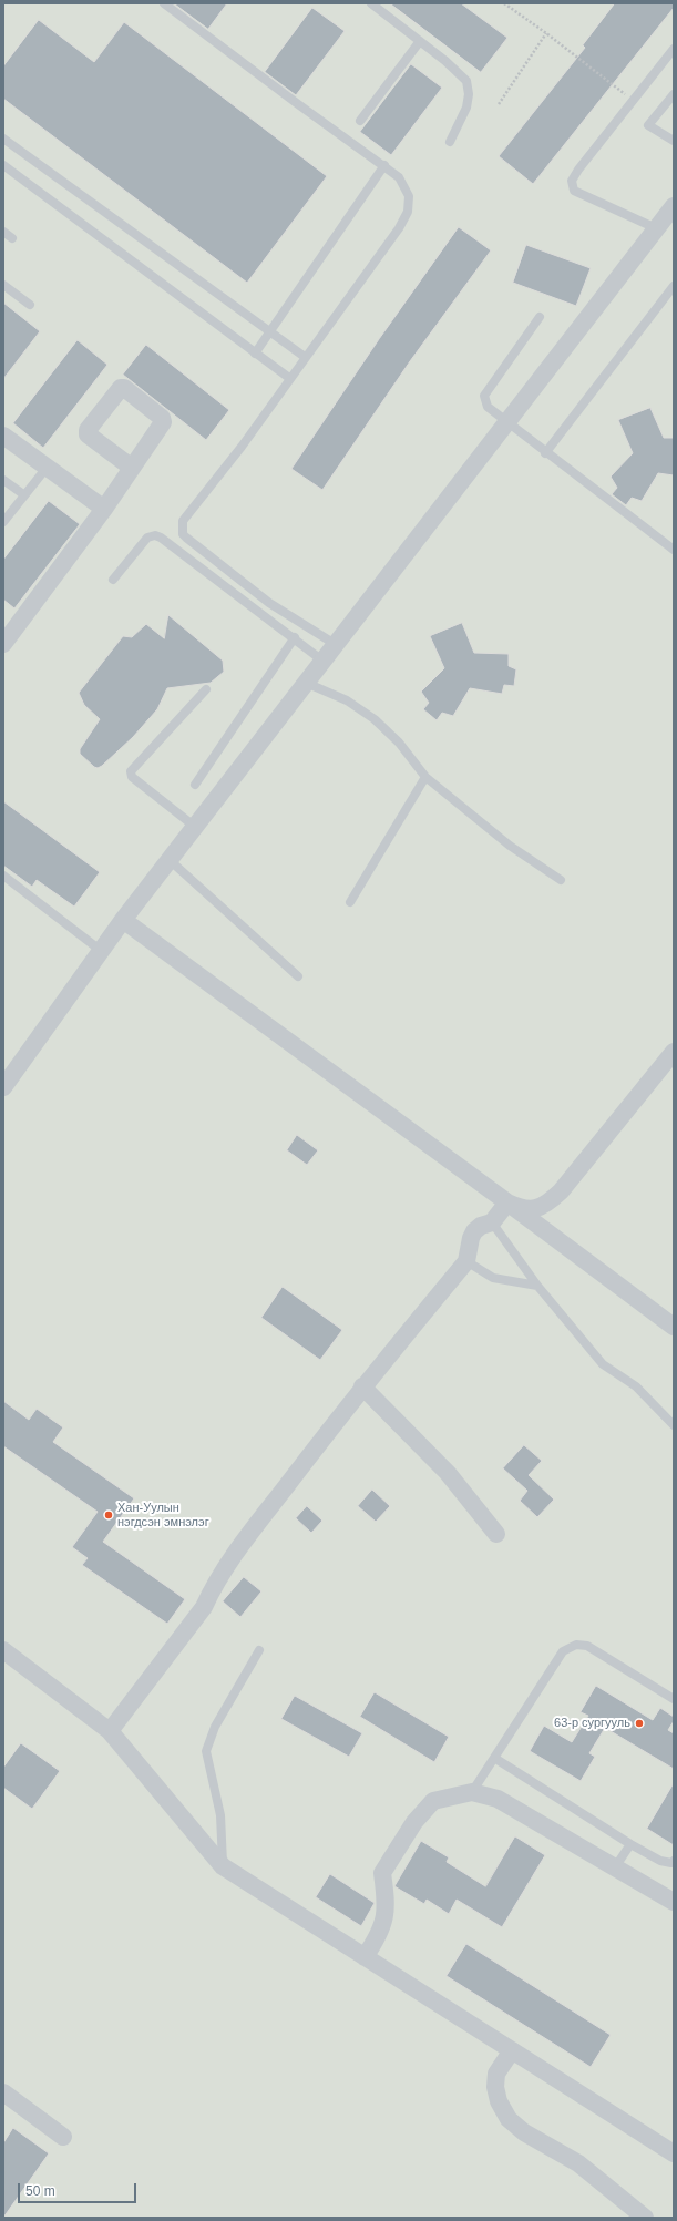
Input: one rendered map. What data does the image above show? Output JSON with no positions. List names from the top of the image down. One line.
{"places":["Хан-Уулын нэгдсэн эмнэлэг","63-р сургууль"],"scale_bar":"50 m"}
